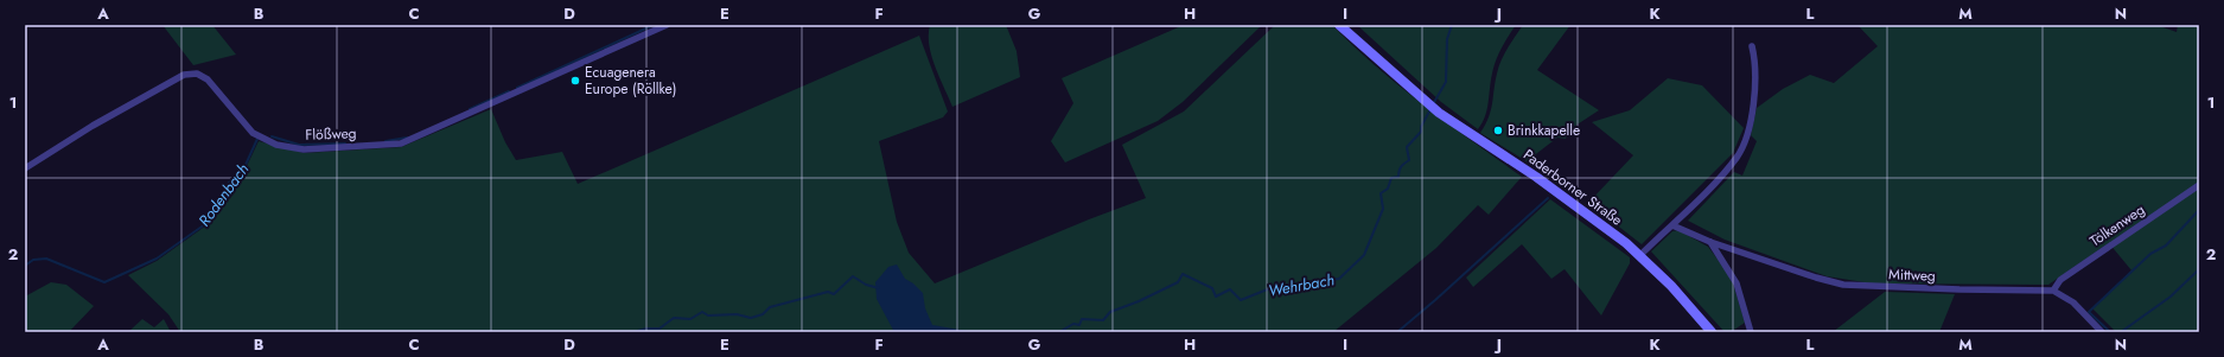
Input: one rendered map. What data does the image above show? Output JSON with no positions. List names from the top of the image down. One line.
{"streets":{"main road":["Paderborner Straße"],"street":["Flößweg","Tölkenweg","Mittweg"]},"crossings":[["Tölkenweg","Mittweg"]],"water":["Rodenbach","Wehrbach"],"places":["Ecuagenera Europe (Röllke)","Brinkkapelle"],"grid":{"columns":["A","B","C","D","E","F","G","H","I","J","K","L","M","N"],"rows":["1","2"]}}
